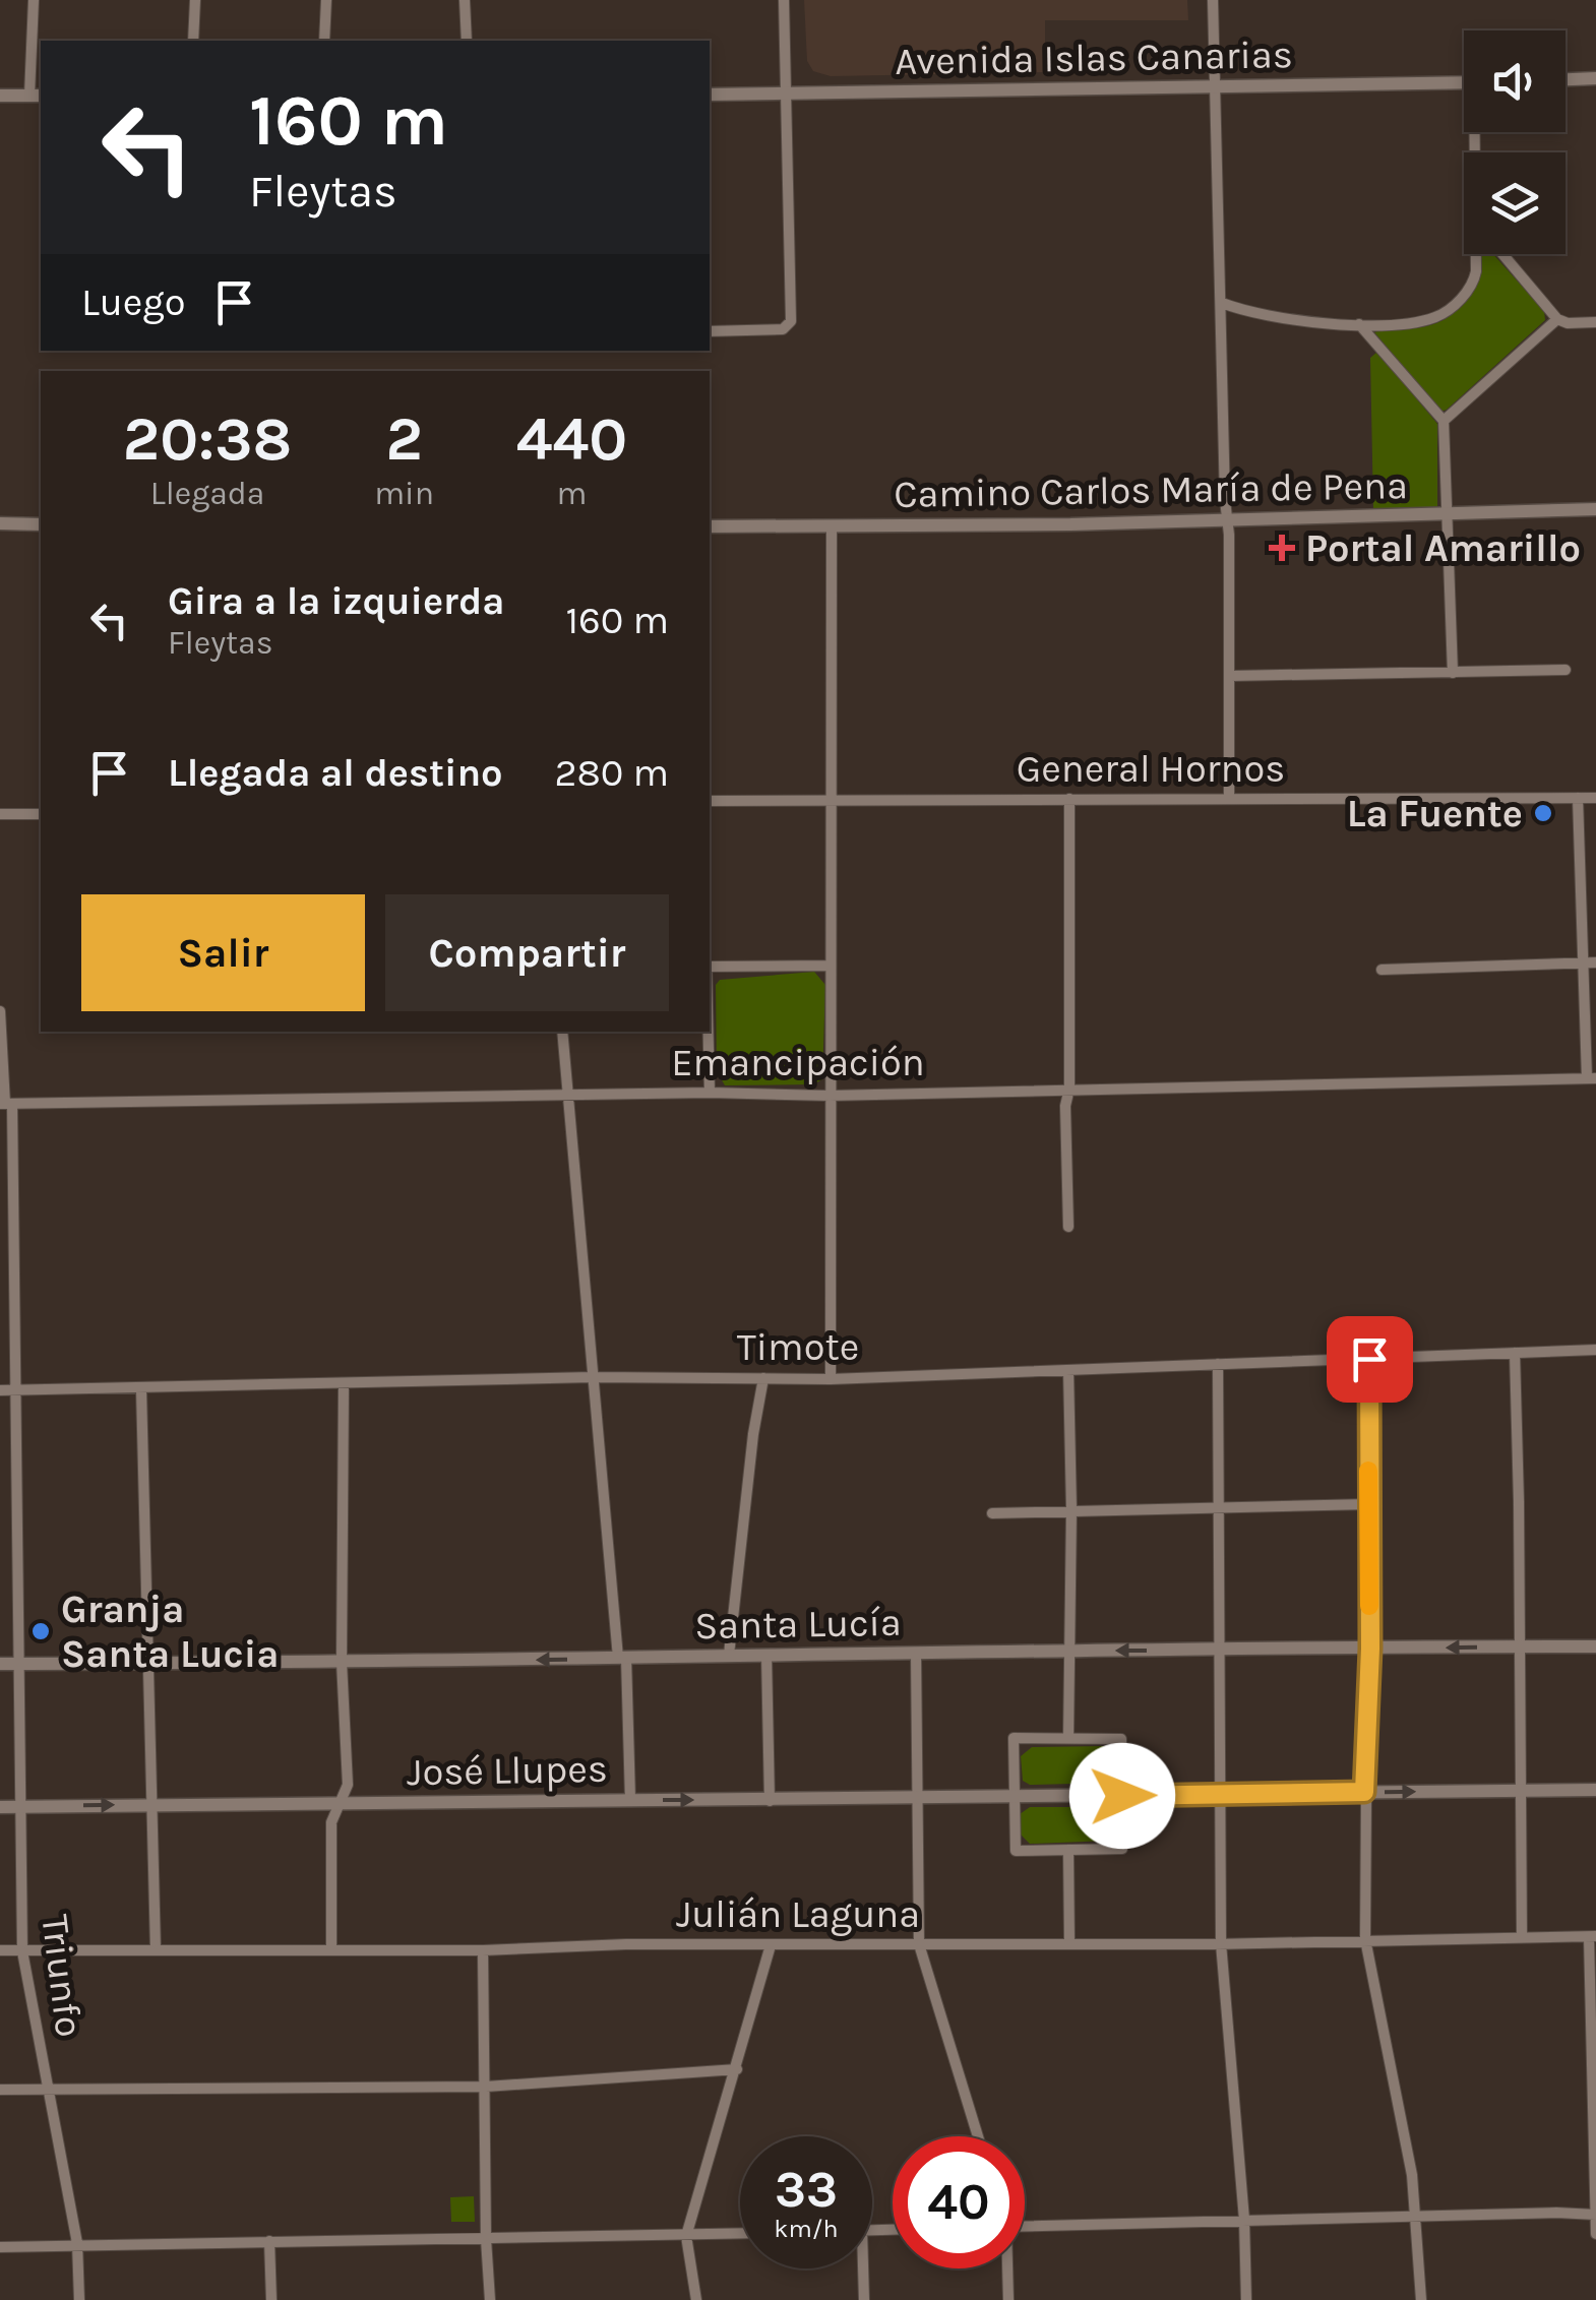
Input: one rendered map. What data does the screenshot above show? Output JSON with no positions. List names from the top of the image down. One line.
{"streets":{"street":["Avenida Islas Canarias","Camino Carlos María de Pena","General Hornos","Emancipación","Timote","Santa Lucía","José Llupes","Julián Laguna","Triunfo"]},"crossings":[["Emancipación","Triunfo"],["Timote","Triunfo"],["Santa Lucía","Triunfo"],["José Llupes","Triunfo"],["Julián Laguna","Triunfo"]],"one_way":["Santa Lucía"],"places":{"health":["Portal Amarillo"],"other":["La Fuente","Granja Santa Lucia"]},"page":{"turn":["160 m","Fleytas"],"then":"Luego","eta":["20:38","Llegada","2","min","440","m"],"list":[{"name":"Gira a la izquierda","note":"Fleytas","value":"160 m"},{"name":"Llegada al destino","value":"280 m"}],"buttons":["Salir","Compartir"],"speed":"33 km/h","limit":"40"}}
